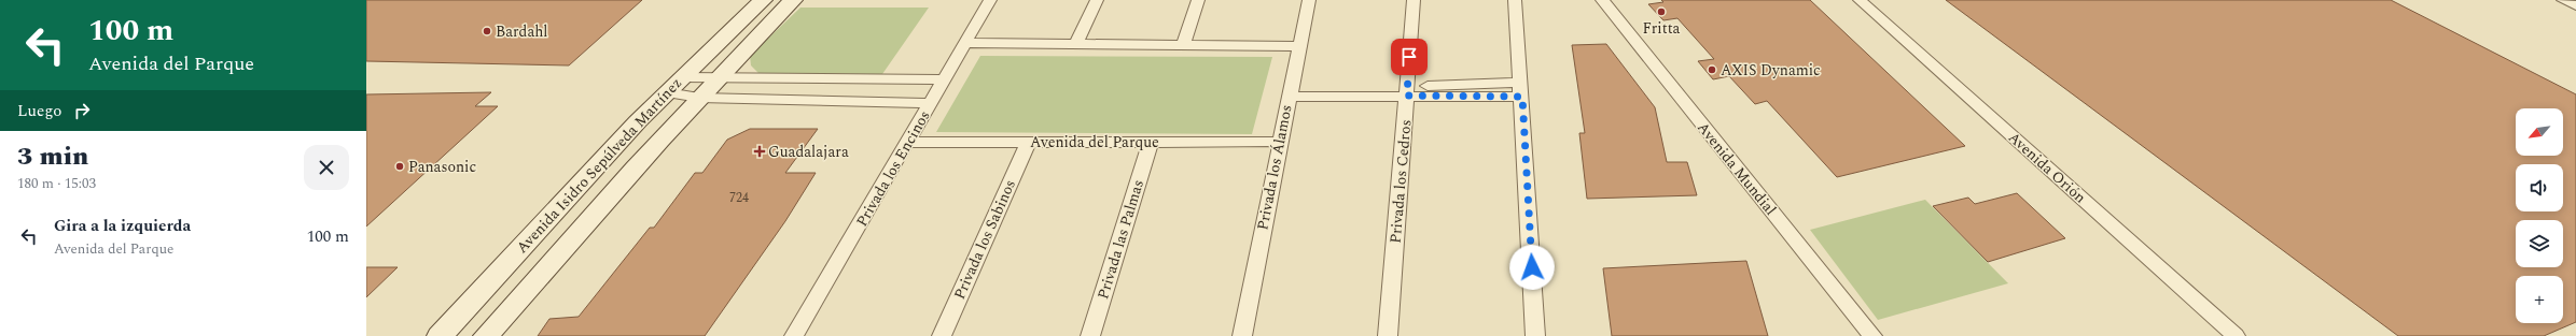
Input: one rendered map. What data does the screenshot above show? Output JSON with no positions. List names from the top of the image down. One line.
{"streets":{"main road":["Avenida Isidro Sepúlveda Martínez"],"street":["Avenida del Parque","Privada los Álamos","Avenida Orión","Privada los Encinos","Avenida Mundial","Privada los Cedros","Privada los Sabinos","Privada las Palmas"]},"crossings":[["Avenida del Parque","Privada los Álamos"],["Avenida del Parque","Privada los Encinos"],["Avenida del Parque","Privada los Sabinos"],["Avenida del Parque","Privada las Palmas"]],"places":{"other":["Fritta","Bardahl","AXIS Dynamic","Panasonic"],"health":["Guadalajara"]},"house_numbers":["724"],"north":"bottom left","page":{"turn":["100 m","Avenida del Parque"],"then":"Luego","map_buttons":"+","heading":["3 min","180 m · 15:03"],"list":[{"name":"Gira a la izquierda","note":"Avenida del Parque","value":"100 m"}]}}
